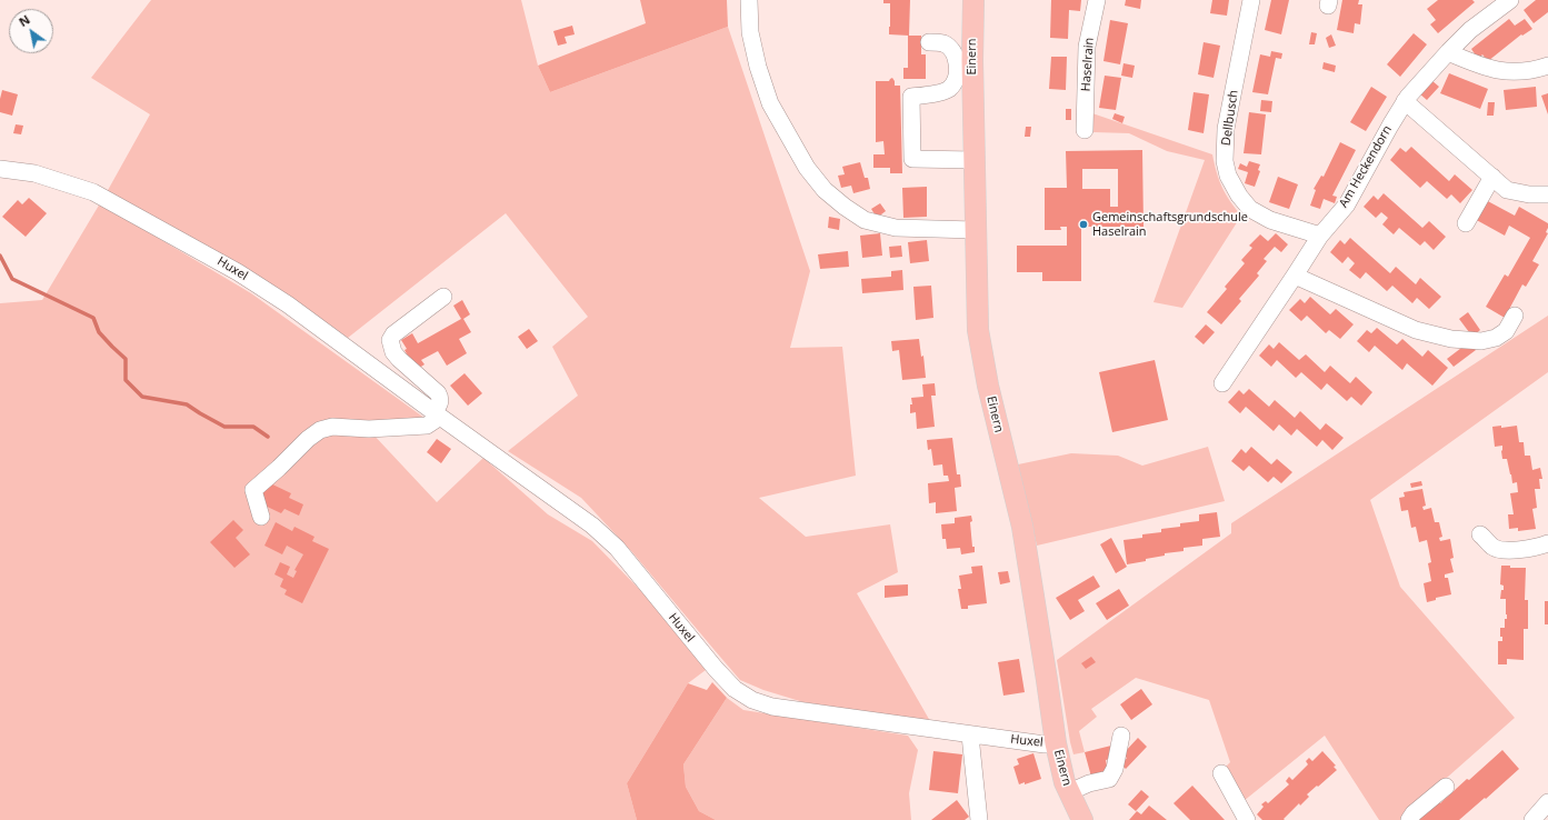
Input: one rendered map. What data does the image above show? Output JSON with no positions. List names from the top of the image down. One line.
{"streets":{"main road":["Einern"],"street":["Haselrain","Dellbusch","Am Heckendorn","Huxel"]},"crossings":[["Einern","Huxel"],["Dellbusch","Am Heckendorn"]],"places":["Gemeinschaftsgrundschule Haselrain"],"north":"top left"}
